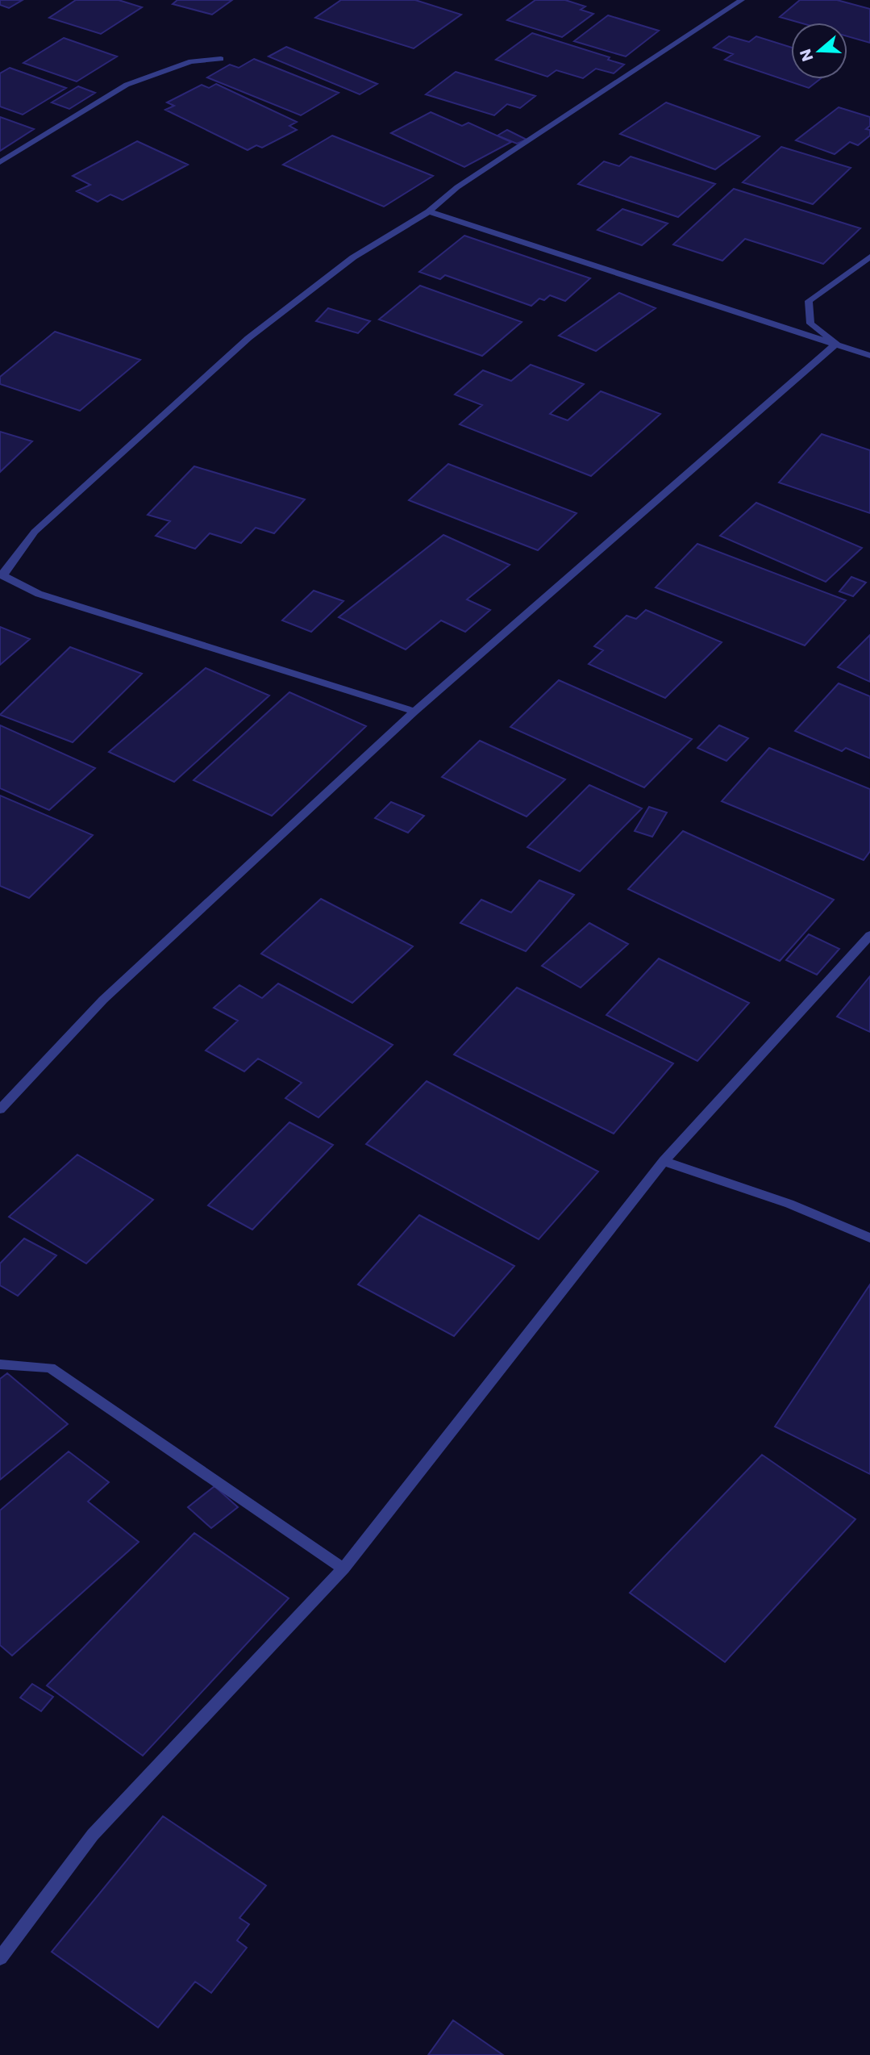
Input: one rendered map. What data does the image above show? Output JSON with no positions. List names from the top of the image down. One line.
{"north":"left"}
